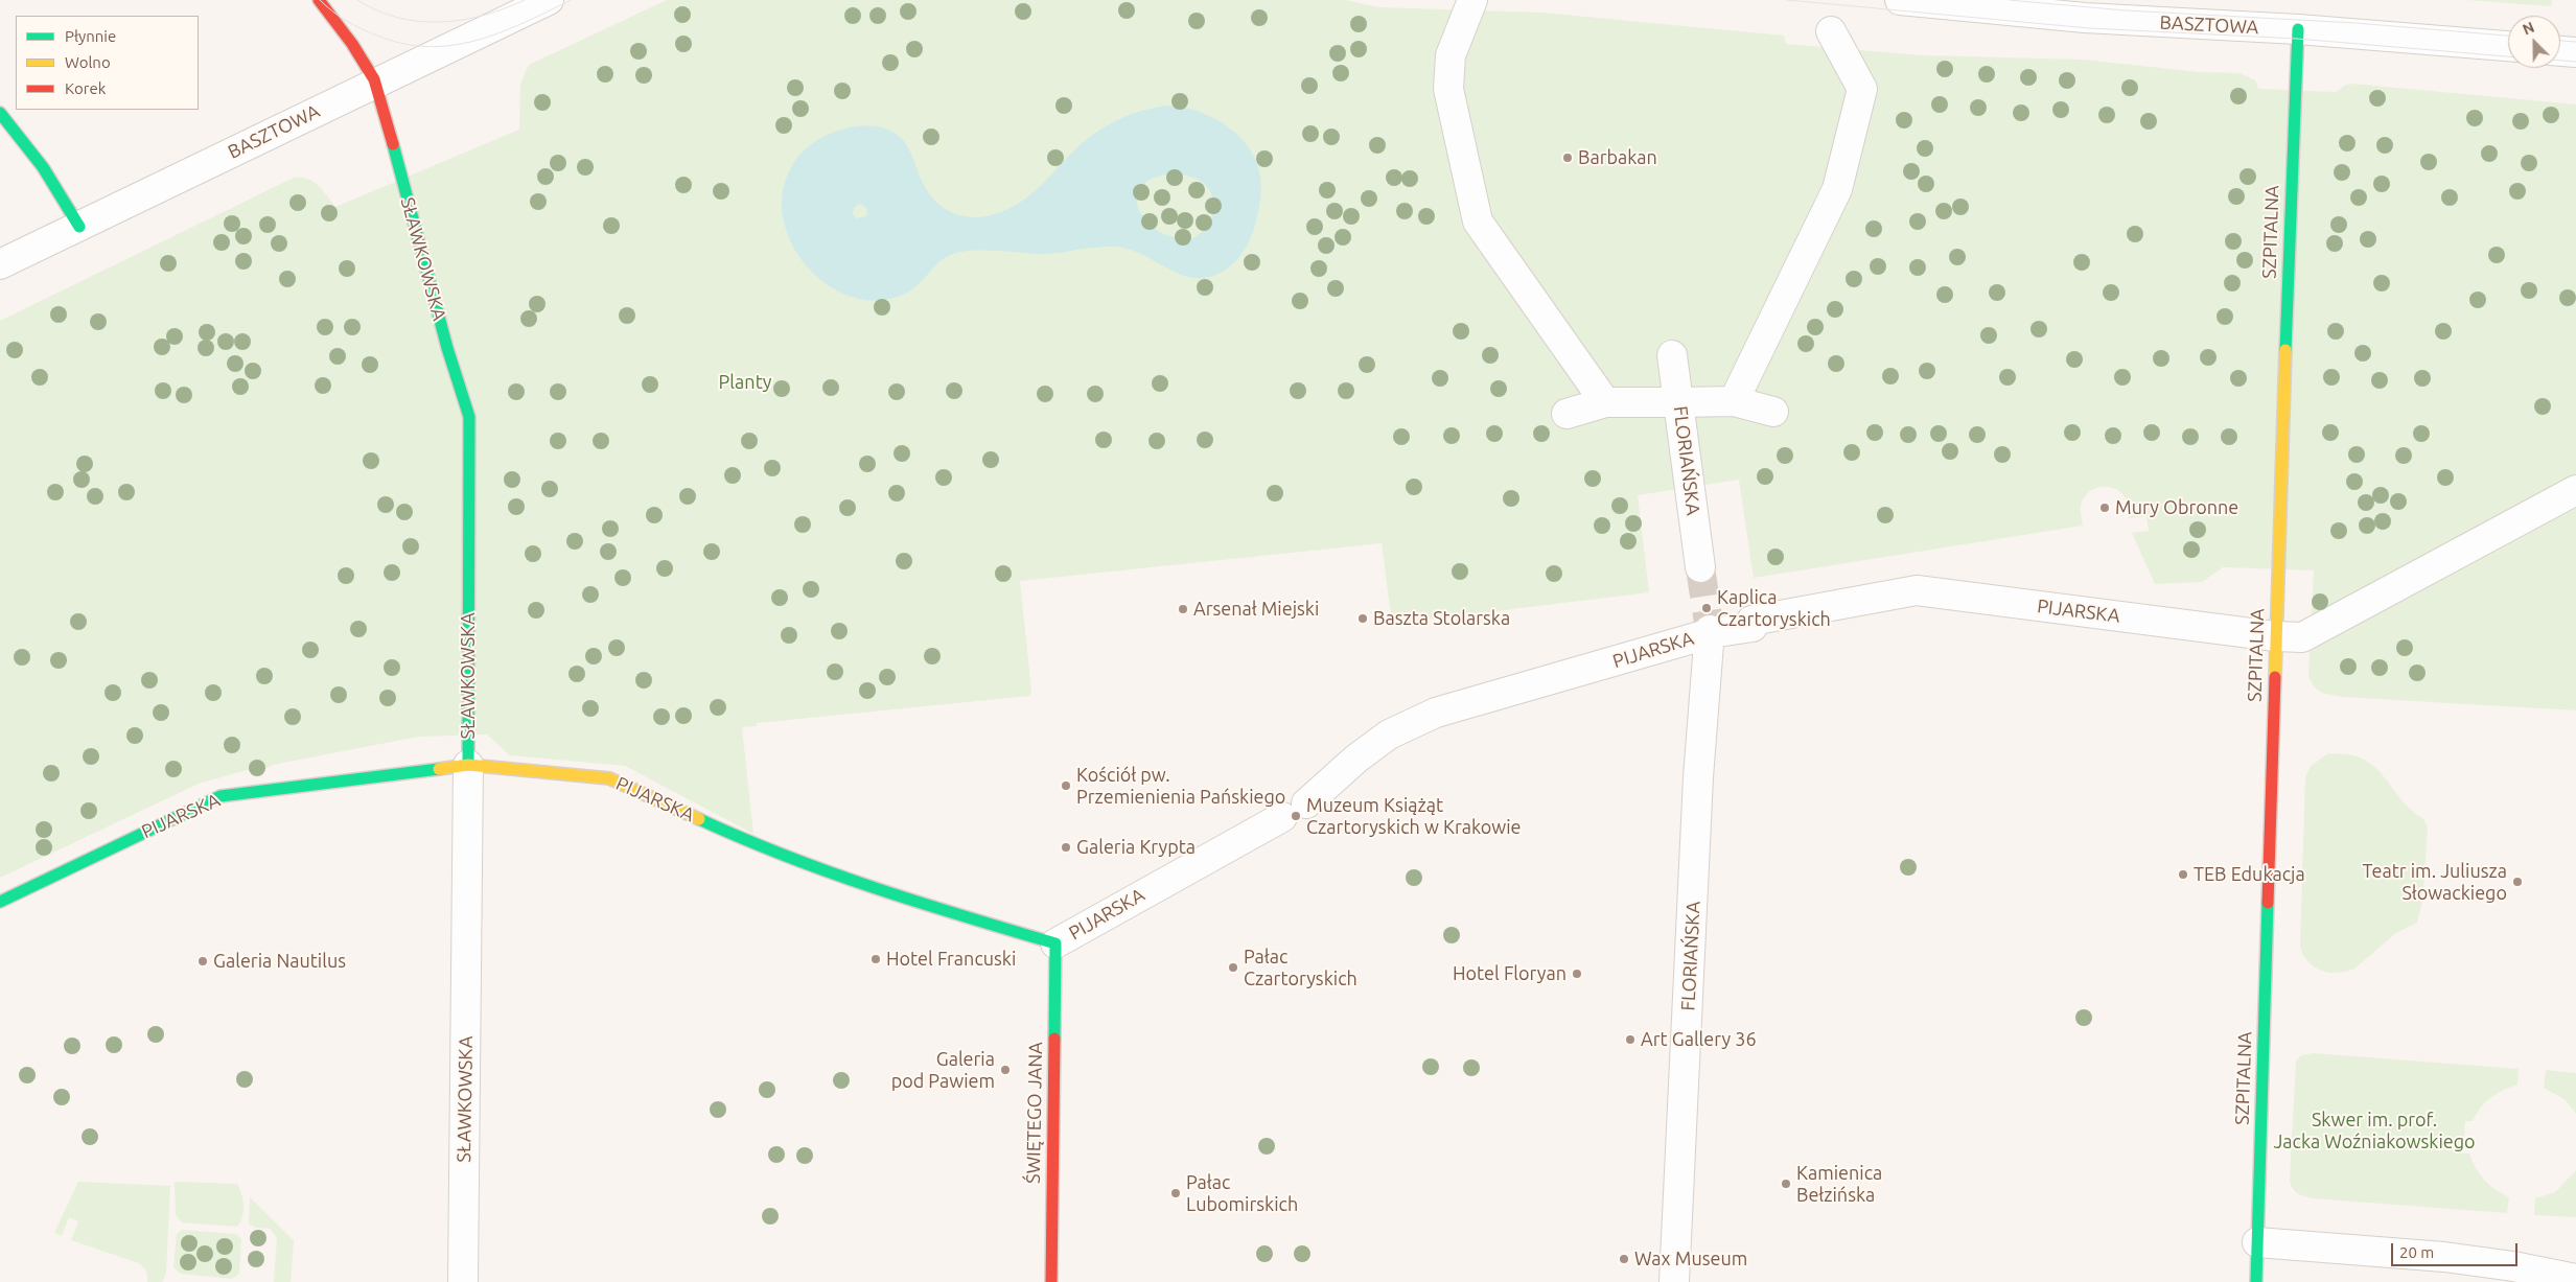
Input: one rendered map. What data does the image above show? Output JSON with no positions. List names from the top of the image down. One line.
{"streets":{"street":["BASZTOWA","SZPITALNA","SŁAWKOWSKA","FLORIAŃSKA","PIJARSKA","ŚWIĘTEGO JANA"]},"crossings":[["BASZTOWA","SZPITALNA"],["BASZTOWA","SŁAWKOWSKA"],["SZPITALNA","PIJARSKA"],["SŁAWKOWSKA","PIJARSKA"],["FLORIAŃSKA","PIJARSKA"],["PIJARSKA","ŚWIĘTEGO JANA"]],"parks":["Planty","Skwer im. prof. Jacka Woźniakowskiego"],"places":["Barbakan","Mury Obronne","Kaplica Czartoryskich","Arsenał Miejski","Baszta Stolarska","Kościół pw. Przemienienia Pańskiego","Muzeum Książąt Czartoryskich w Krakowie","Galeria Krypta","TEB Edukacja","Teatr im. Juliusza Słowackiego","Hotel Francuski","Galeria Nautilus","Pałac Czartoryskich","Hotel Floryan","Art Gallery 36","Galeria pod Pawiem","Kamienica Bełzińska","Pałac Lubomirskich","Wax Museum"],"legend":["Płynnie","Wolno","Korek"],"scale_bar":"20 m","north":"top left"}
